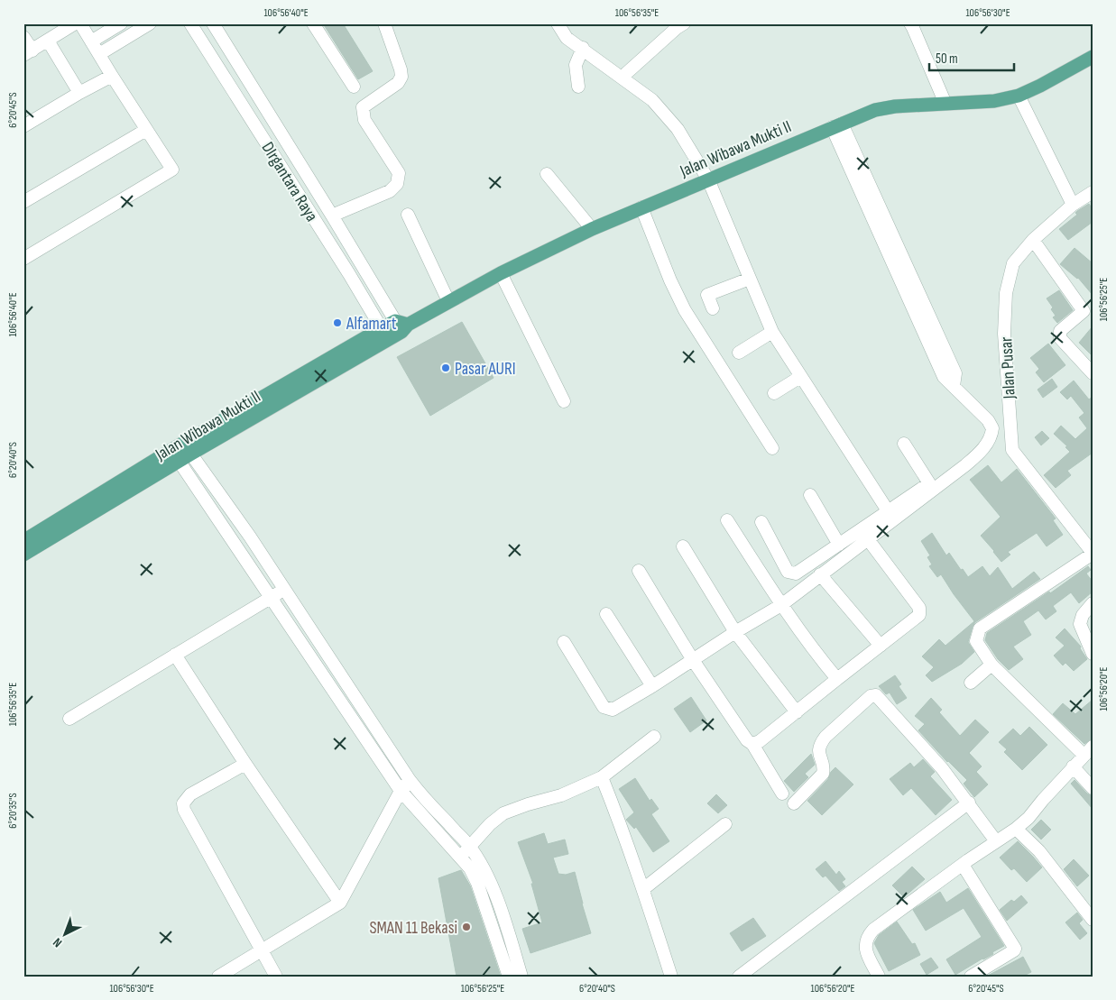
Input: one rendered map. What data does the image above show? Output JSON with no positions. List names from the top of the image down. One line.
{"streets":{"main road":["Jalan Wibawa Mukti II"],"street":["DIrgantara Raya","Jalan Pusar"]},"crossings":[["Jalan Wibawa Mukti II","DIrgantara Raya"]],"places":["Alfamart","Pasar AURI","SMAN 11 Bekasi"],"scale_bar":"50 m","north":"bottom left","coordinates":["106°56'40\"E","106°56'35\"E","106°56'30\"E","6°20'45\"S","106°56'25\"E","6°20'40\"S","106°56'20\"E","6°20'35\"S"]}
